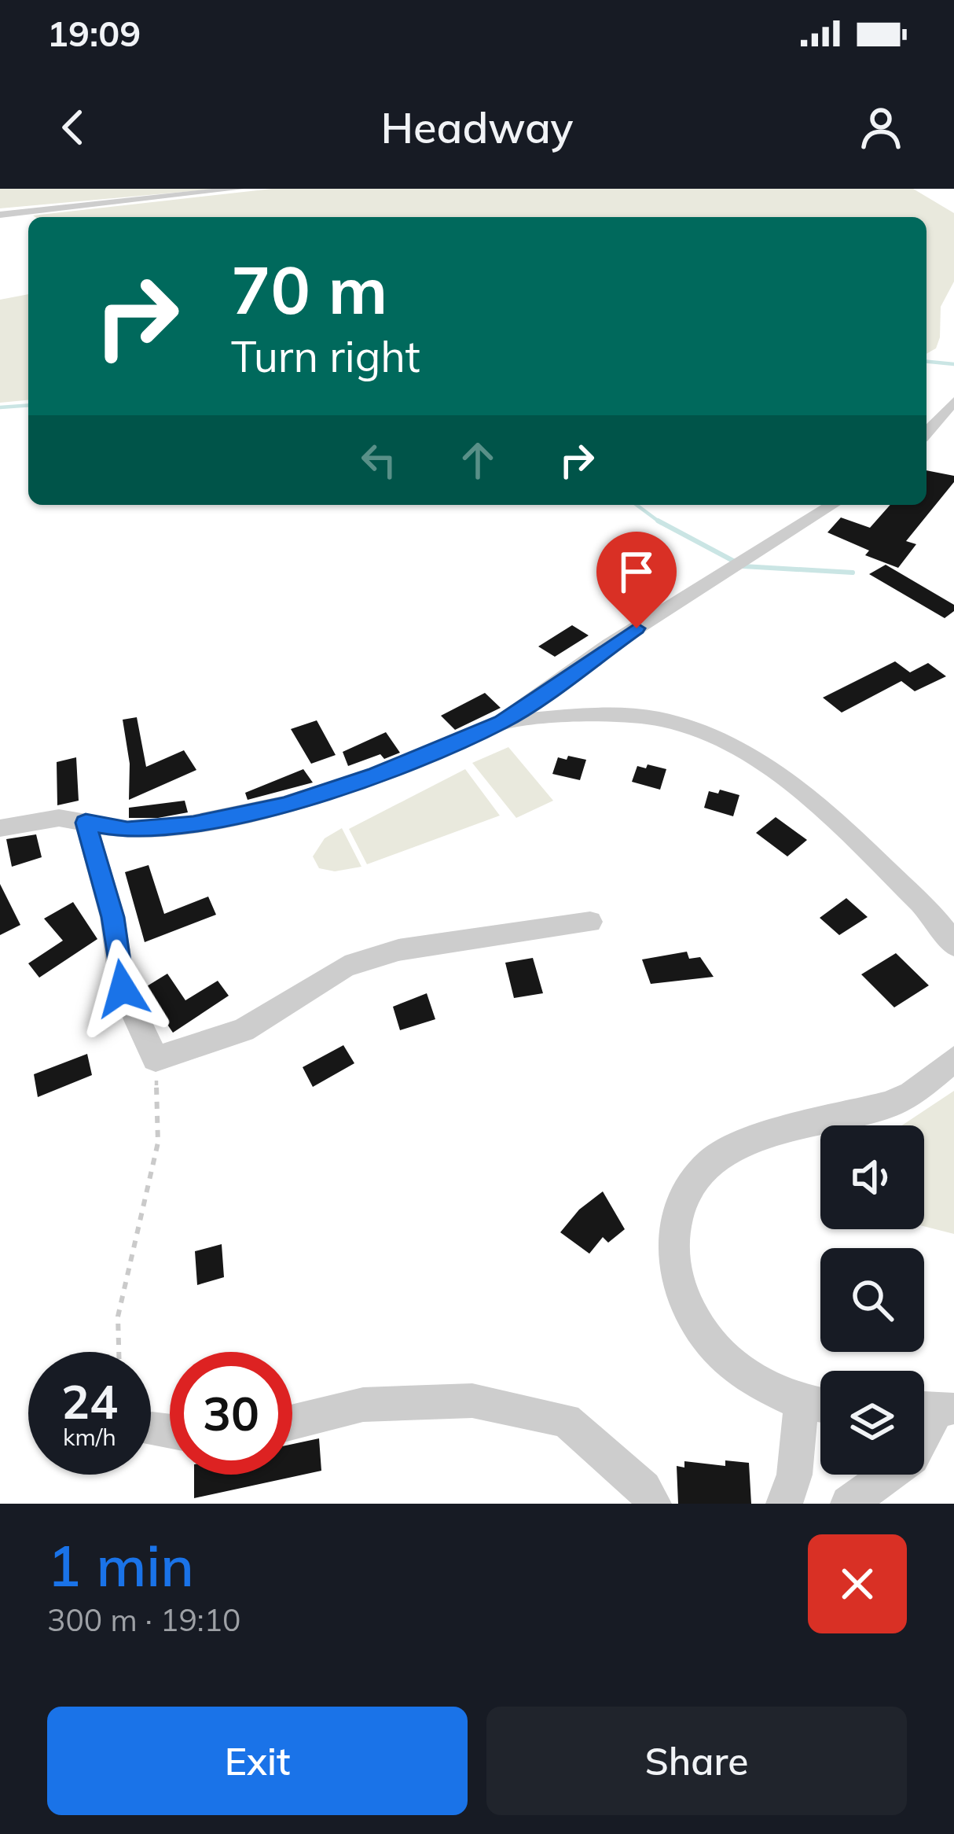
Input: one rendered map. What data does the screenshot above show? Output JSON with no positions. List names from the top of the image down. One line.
{"page":{"status":"19:09","header":"Headway","turn":["70 m","Turn right"],"speed":"24 km/h","limit":"30","heading":["1 min","300 m · 19:10"],"buttons":["Exit","Share"]}}
